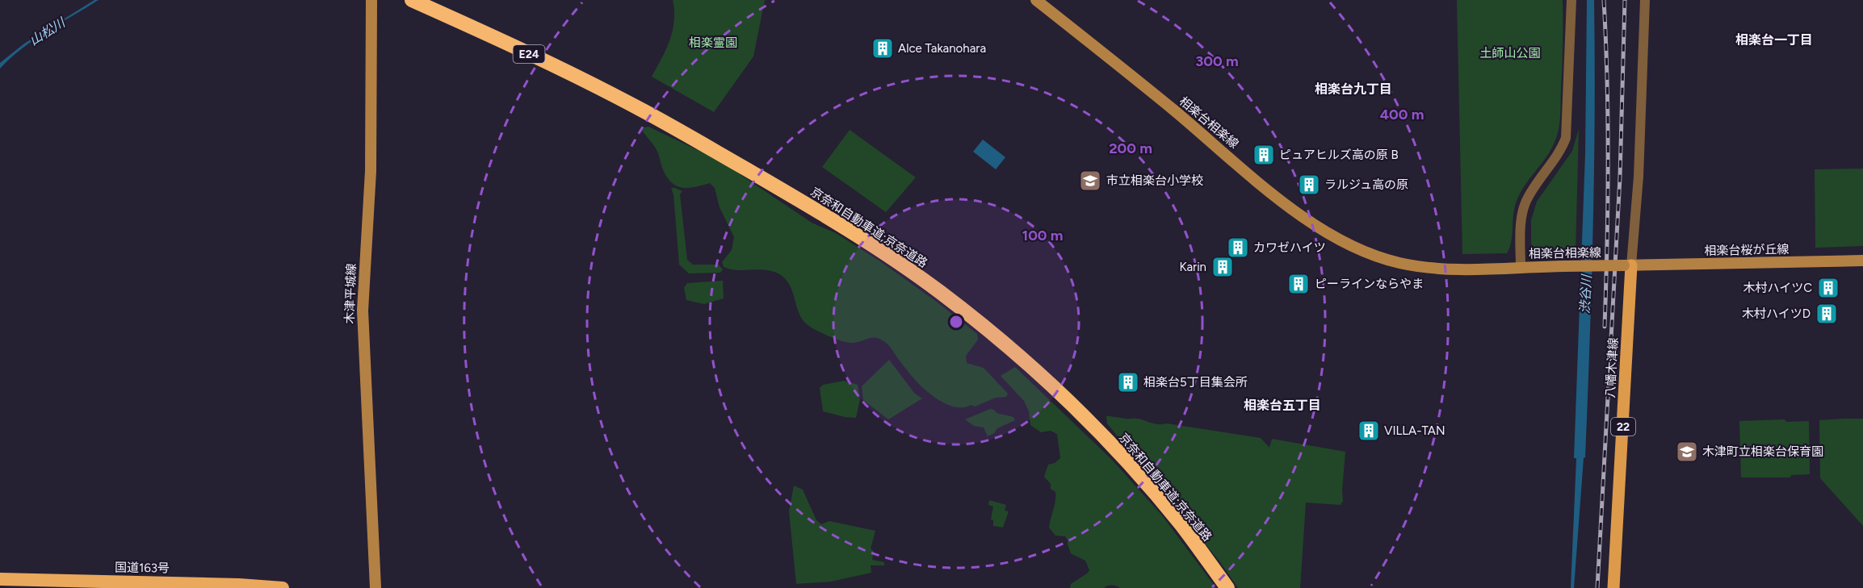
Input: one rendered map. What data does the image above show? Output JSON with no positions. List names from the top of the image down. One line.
{"streets":{"highway":["E24","京奈和自動車道;京奈道路","国道163号"],"main road":["相楽台相楽線","相楽台桜が丘線","木津平城線","八幡木津線","22"]},"crossings":[["相楽台相楽線","相楽台桜が丘線"],["相楽台相楽線","八幡木津線"],["相楽台桜が丘線","八幡木津線"]],"districts":["相楽台一丁目","相楽台九丁目","相楽台五丁目"],"water":["山松川","渋谷川"],"parks":["相楽霊園","土師山公園"],"places":{"building":["Alce Takanohara","ピュアヒルズ高の原 B","ラルジュ高の原","カワゼハイツ","Karin","ピーラインならやま","木村ハイツC","木村ハイツD","相楽台5丁目集会所","VILLA-TAN"],"school or university":["市立相楽台小学校","木津町立相楽台保育園"]},"rings":["300 m","400 m","200 m","100 m"]}
